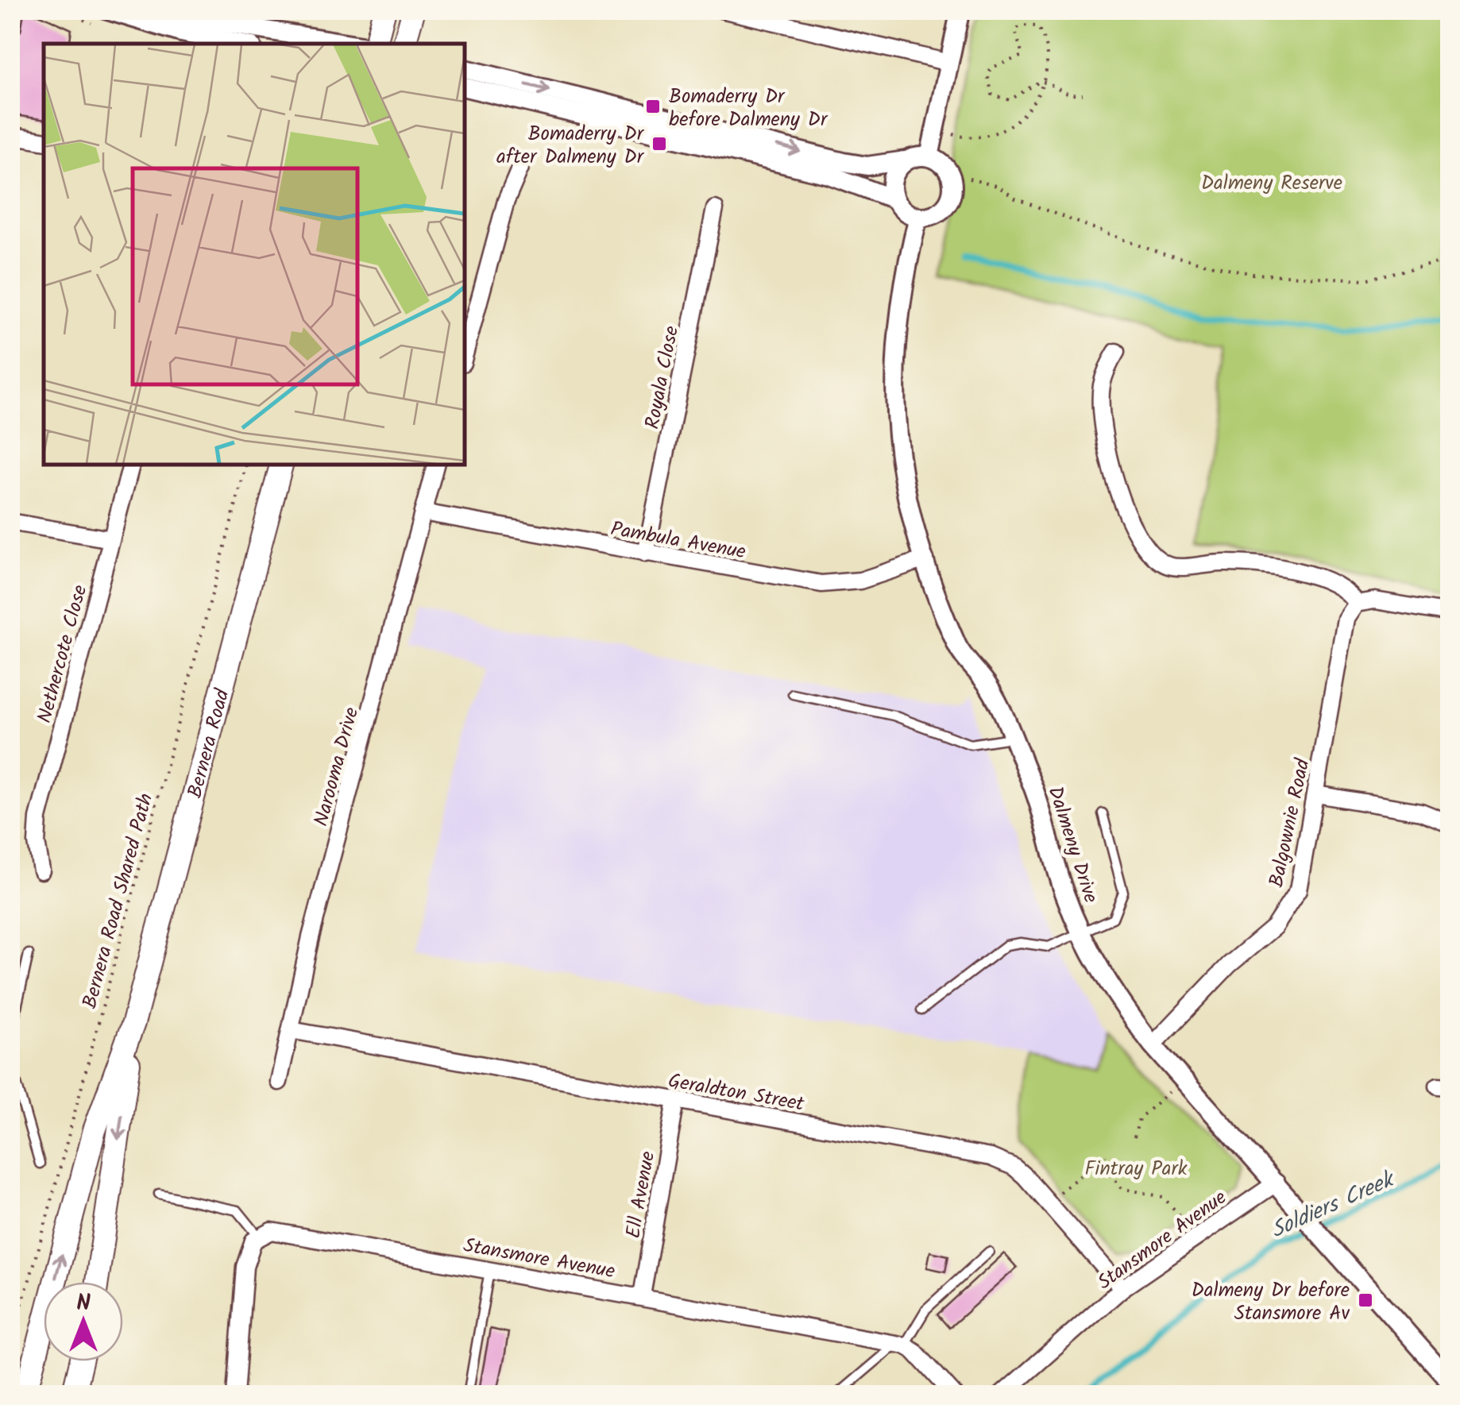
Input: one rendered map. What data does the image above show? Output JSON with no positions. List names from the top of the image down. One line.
{"streets":{"main road":["Bernera Road"],"street":["Royala Close","Pambula Avenue","Nethercote Close","Narooma Drive","Balgownie Road","Dalmeny Drive","Geraldton Street","Ell Avenue","Stansmore Avenue"],"path":["Bernera Road Shared Path"]},"crossings":[["Royala Close","Pambula Avenue"],["Pambula Avenue","Narooma Drive"],["Pambula Avenue","Dalmeny Drive"],["Narooma Drive","Geraldton Street"],["Balgownie Road","Dalmeny Drive"],["Dalmeny Drive","Stansmore Avenue"],["Geraldton Street","Ell Avenue"],["Geraldton Street","Stansmore Avenue"],["Ell Avenue","Stansmore Avenue"]],"water":["Soldiers Creek"],"parks":["Dalmeny Reserve","Fintray Park"],"places":{"transit":["Bomaderry Dr before Dalmeny Dr","Bomaderry Dr after Dalmeny Dr","Dalmeny Dr before Stansmore Av"]},"north":"top"}
